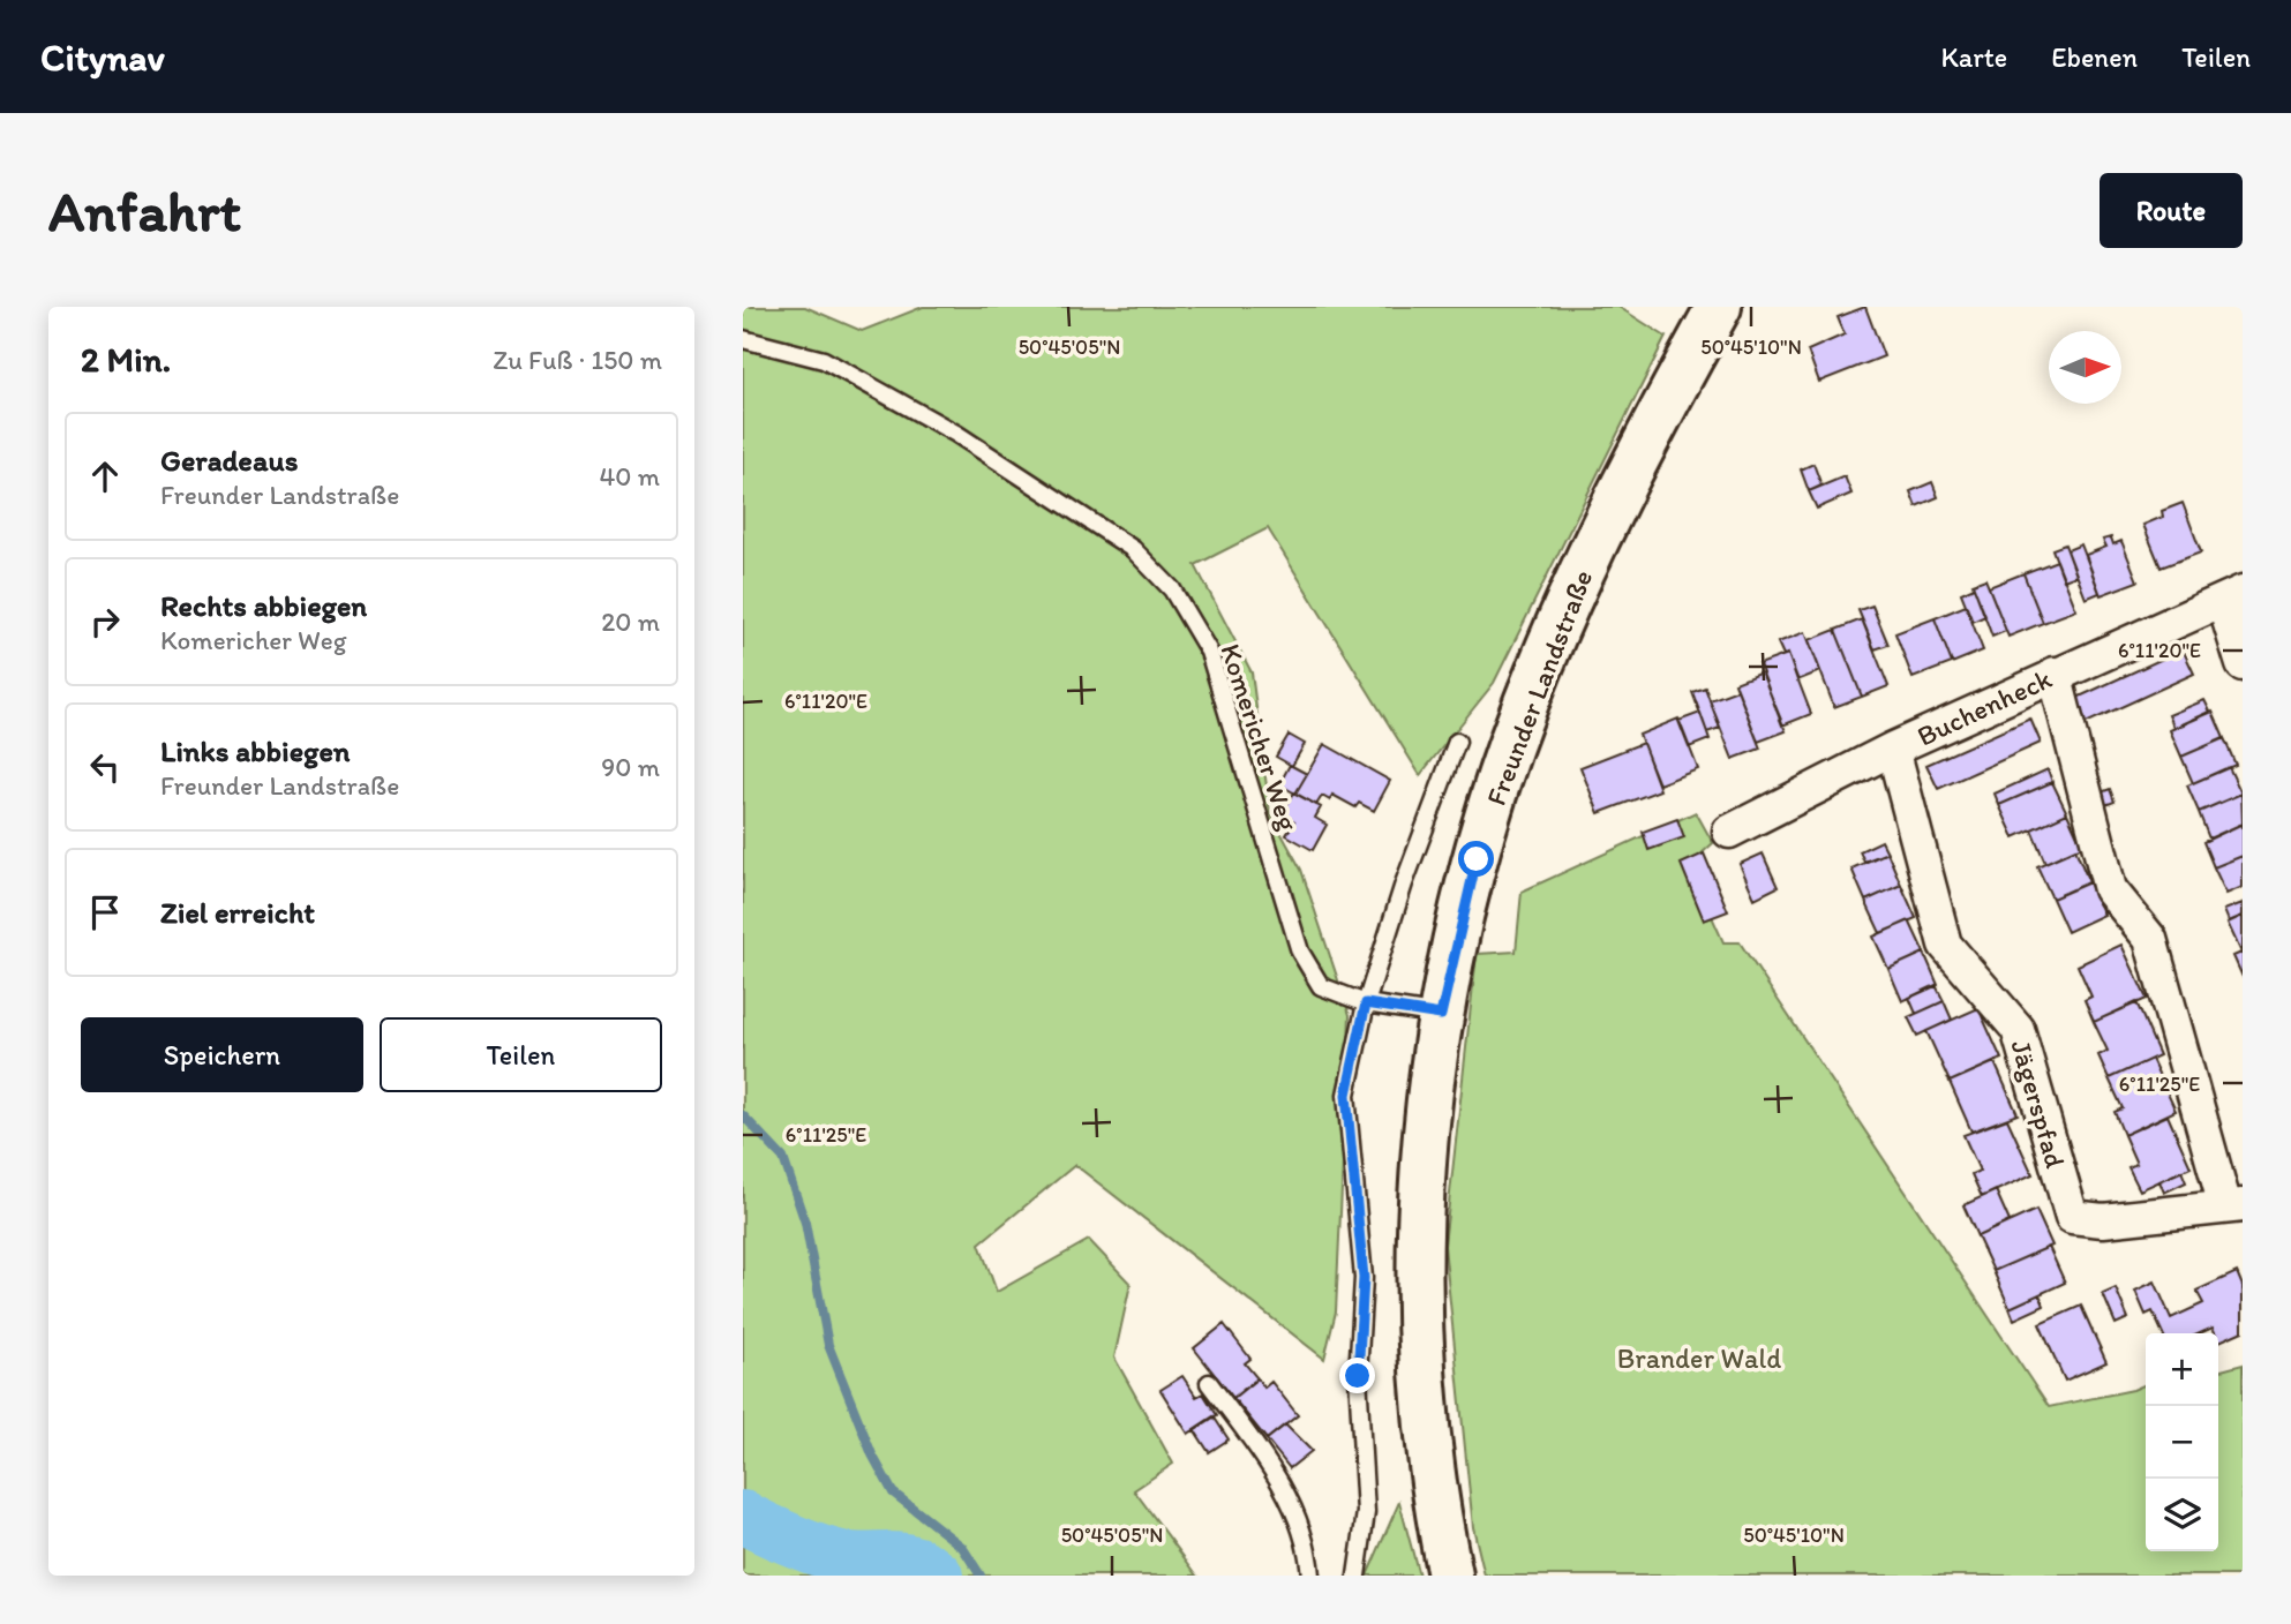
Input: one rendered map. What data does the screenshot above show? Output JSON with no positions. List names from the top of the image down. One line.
{"streets":{"main road":["Freunder Landstraße"],"street":["Buchenheck","Jägerspfad"],"lane":["Komericher Weg"]},"crossings":[["Freunder Landstraße","Komericher Weg"],["Buchenheck","Jägerspfad"]],"parks":["Brander Wald"],"north":"right","page":{"header":"Citynav","nav":["Karte","Ebenen","Teilen"],"buttons":["Route",["Speichern","Teilen"]],"title":"Anfahrt","heading":["2 Min.","Zu Fuß · 150 m"],"list":[["Geradeaus","Freunder Landstraße","40 m"],["Rechts abbiegen","Komericher Weg","20 m"],["Links abbiegen","Freunder Landstraße","90 m"],"Ziel erreicht"],"map_buttons":["+","−"]},"coordinates":["50°45'05\"N","50°45'10\"N","6°11'20\"E","6°11'25\"E"]}
